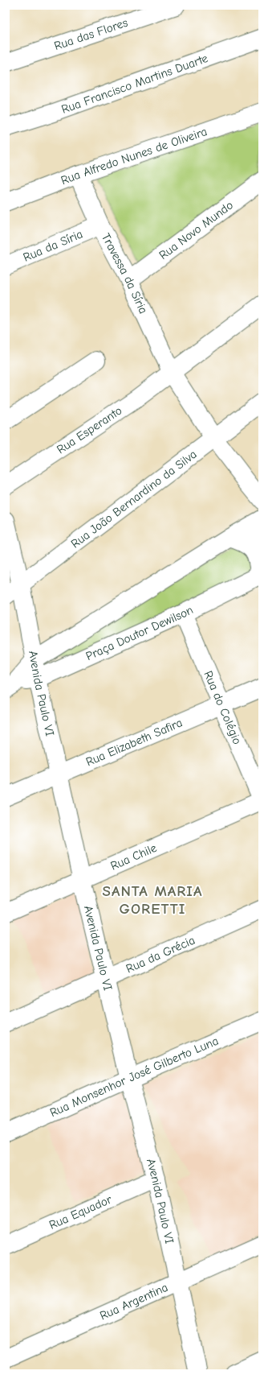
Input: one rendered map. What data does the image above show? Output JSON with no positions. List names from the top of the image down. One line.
{"streets":{"street":["Rua das Flores","Rua Francisco Martins Duarte","Rua Alfredo Nunes de Oliveira","Rua Novo Mundo","Rua da Síria","Travessa da Síria","Rua Esperanto","Rua João Bernardino da Silva","Praça Doutor Dewilson","Avenida Paulo VI","Rua do Colégio","Rua Elizabeth Safira","Rua Chile","Rua da Grécia","Rua Monsenhor José Gilberto Luna","Rua Equador","Rua Argentina"]},"crossings":[["Rua Alfredo Nunes de Oliveira","Travessa da Síria"],["Rua Novo Mundo","Travessa da Síria"],["Rua da Síria","Travessa da Síria"],["Travessa da Síria","Rua Esperanto"],["Travessa da Síria","Rua João Bernardino da Silva"],["Rua João Bernardino da Silva","Avenida Paulo VI"],["Praça Doutor Dewilson","Avenida Paulo VI"],["Praça Doutor Dewilson","Rua do Colégio"],["Avenida Paulo VI","Rua Elizabeth Safira"],["Avenida Paulo VI","Rua Chile"],["Avenida Paulo VI","Rua da Grécia"],["Avenida Paulo VI","Rua Monsenhor José Gilberto Luna"],["Avenida Paulo VI","Rua Equador"],["Avenida Paulo VI","Rua Argentina"],["Rua do Colégio","Rua Elizabeth Safira"],["Rua do Colégio","Rua Chile"]],"districts":["SANTA MARIA GORETTI"]}
